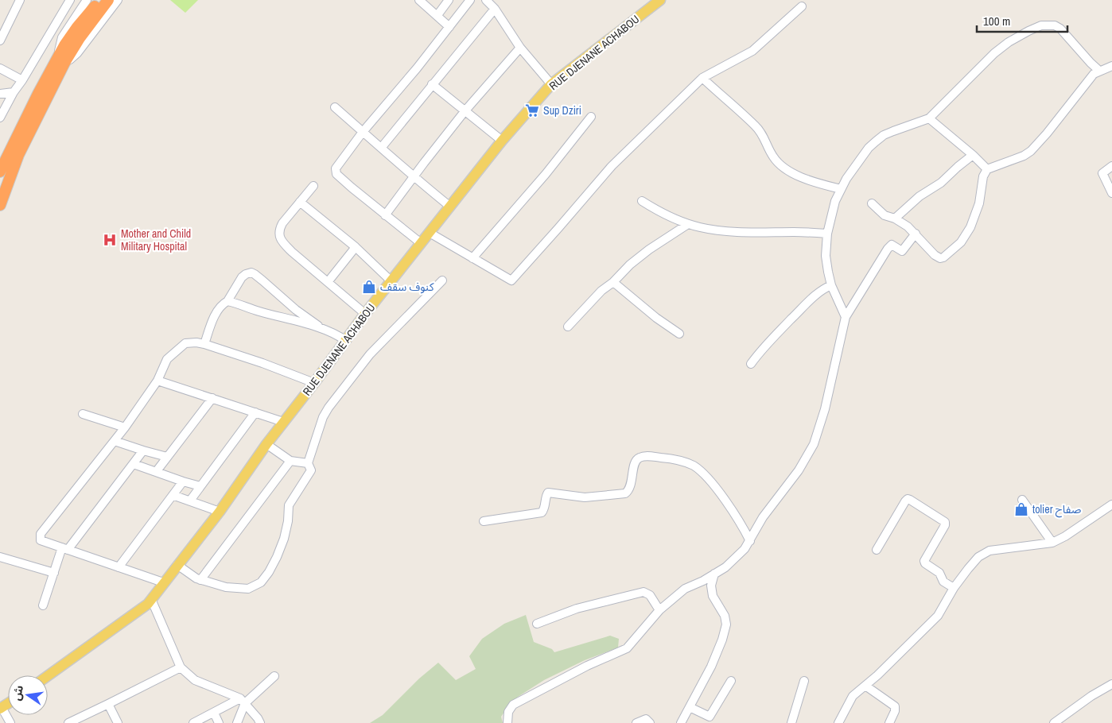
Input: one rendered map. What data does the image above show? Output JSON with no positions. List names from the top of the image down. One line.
{"streets":{"main road":["RUE DJENANE ACHABOU"]},"places":{"supermarket":["Sup Dziri"],"hospital":["Mother and Child Military Hospital"],"shop":["كنوف سقف","tolier صفاح"]},"scale_bar":"100 m","north":"left"}
